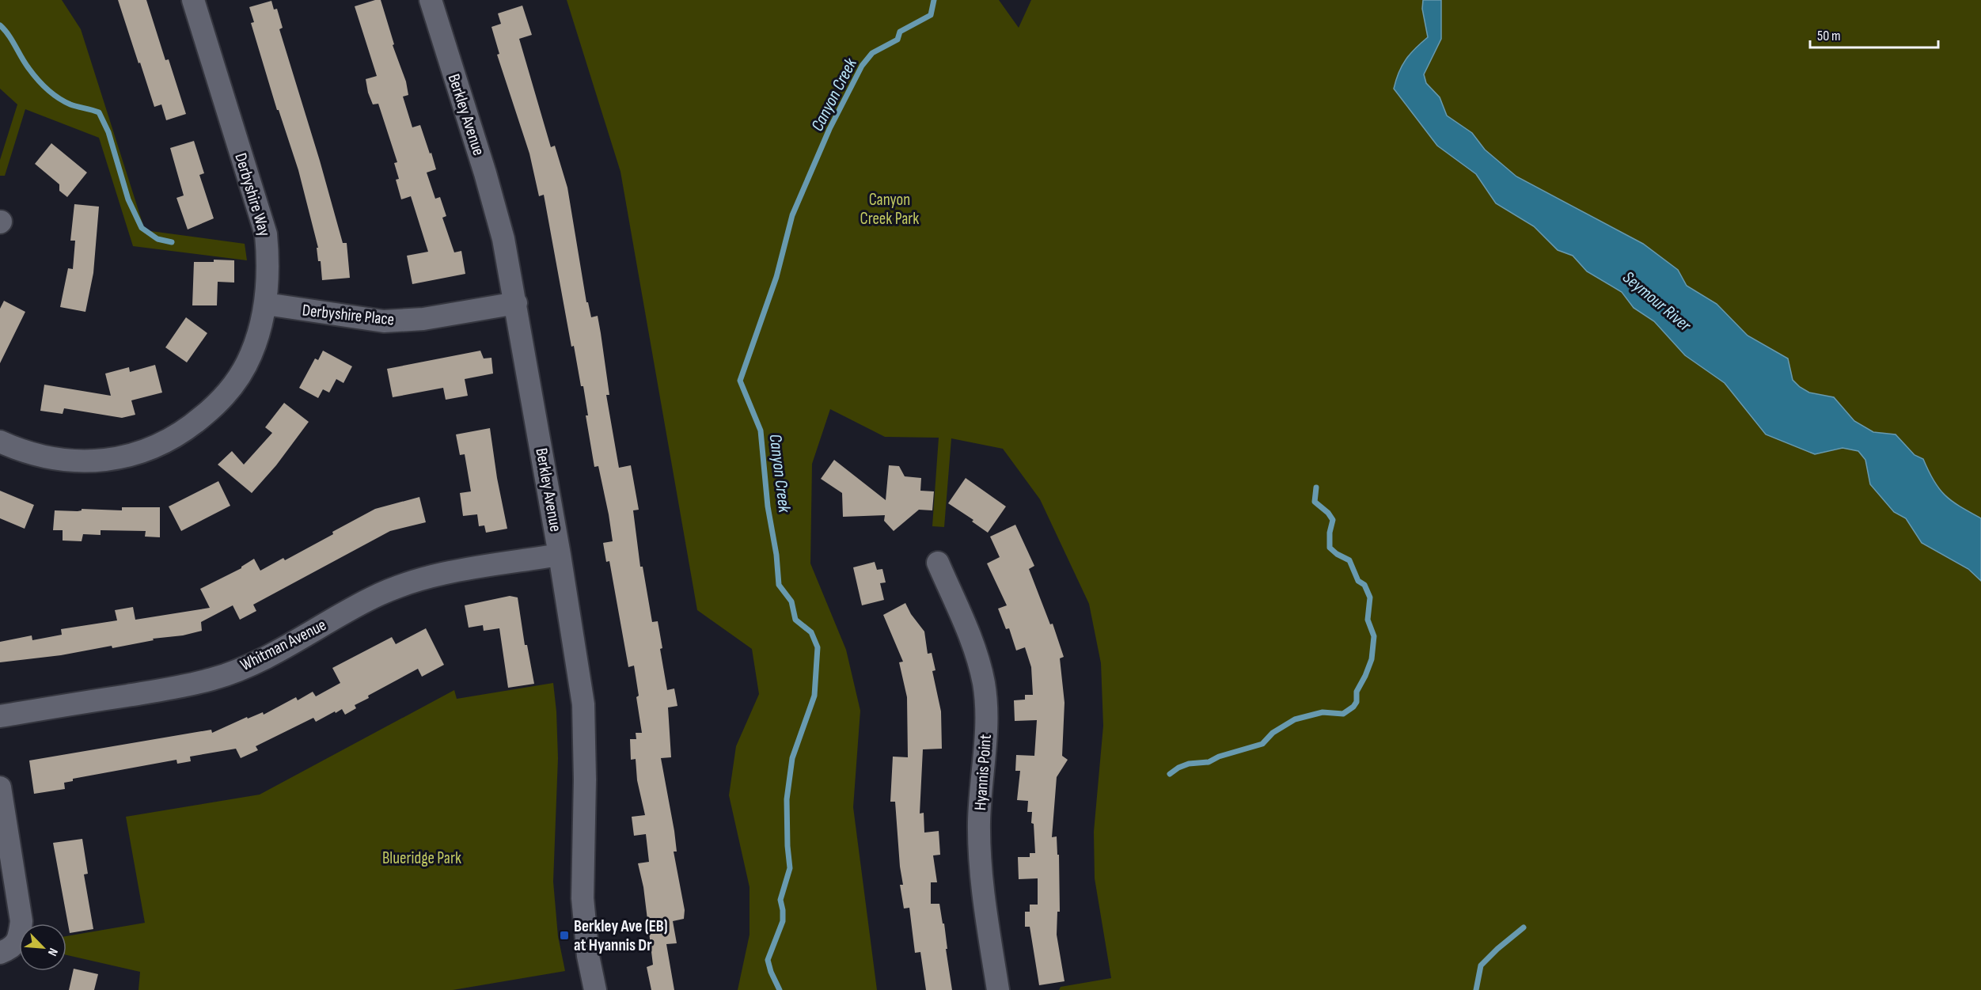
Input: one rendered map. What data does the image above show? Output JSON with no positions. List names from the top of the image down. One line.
{"streets":{"street":["Berkley Avenue","Derbyshire Way","Derbyshire Place","Whitman Avenue","Hyannis Point"]},"crossings":[["Berkley Avenue","Derbyshire Place"],["Berkley Avenue","Whitman Avenue"],["Derbyshire Way","Derbyshire Place"]],"water":["Canyon Creek","Seymour River"],"parks":["Canyon Creek Park","Blueridge Park"],"places":{"transit":["Berkley Ave (EB) at Hyannis Dr"]},"scale_bar":"50 m","north":"bottom right"}
